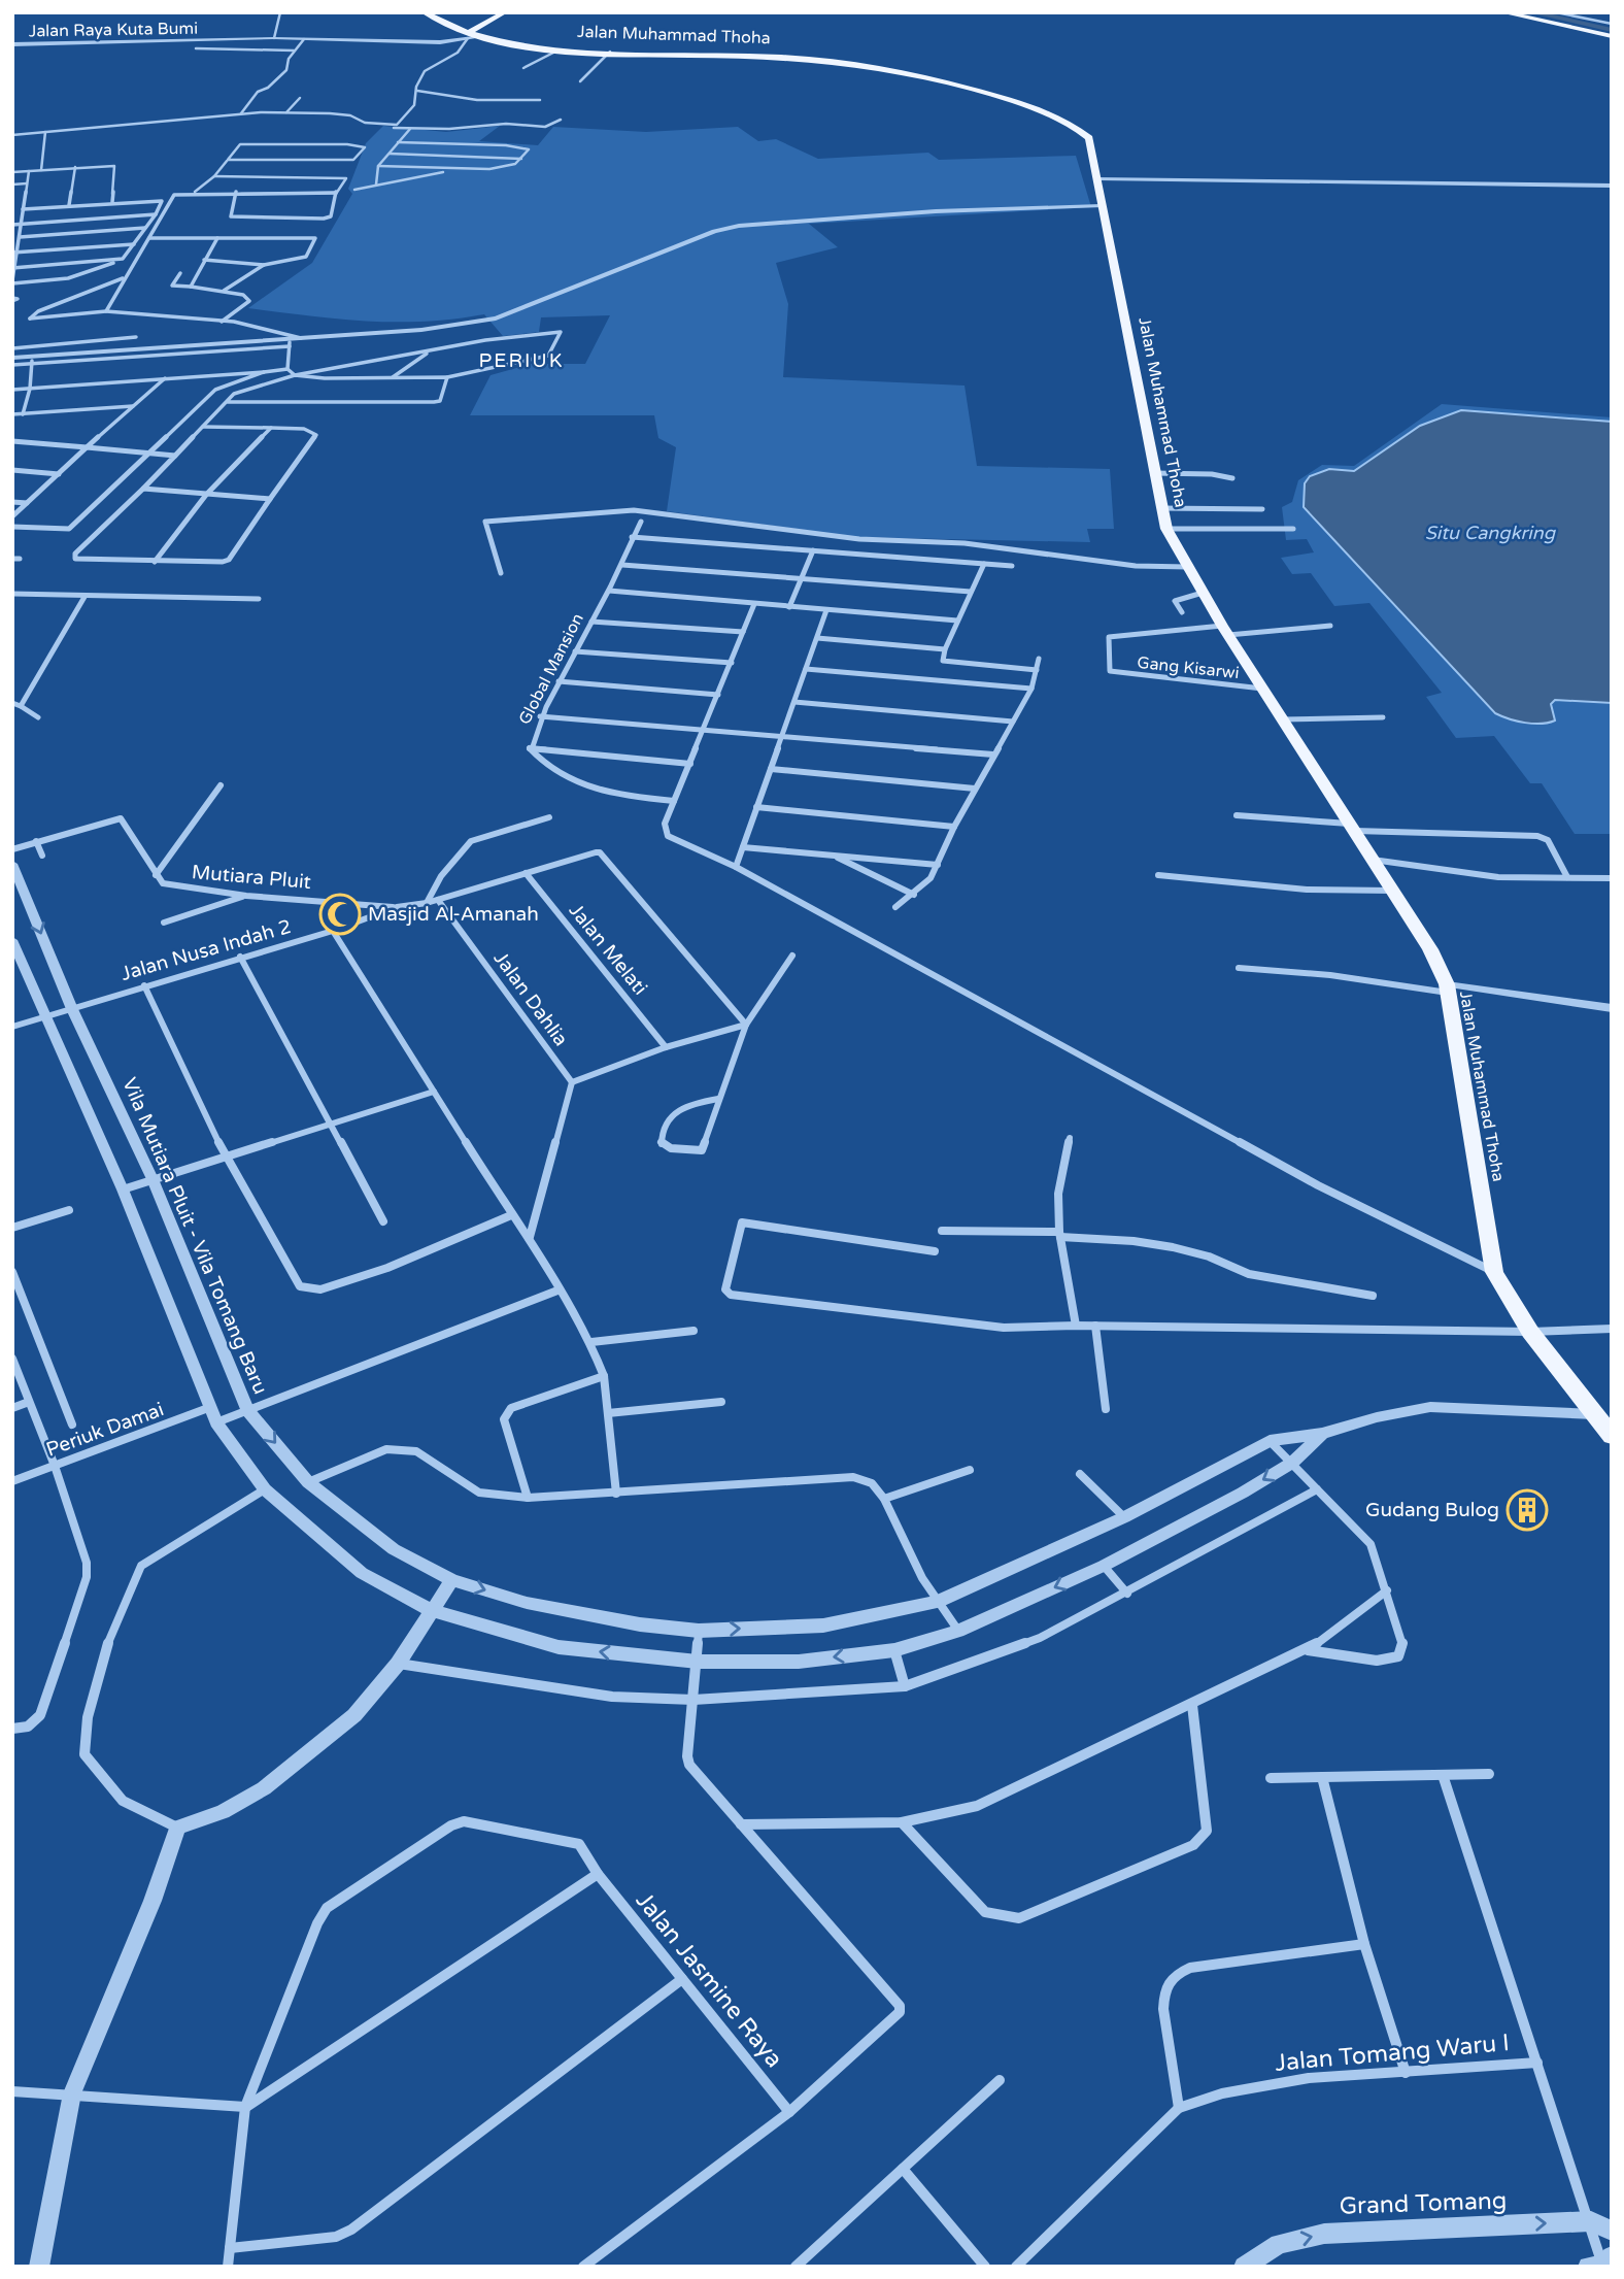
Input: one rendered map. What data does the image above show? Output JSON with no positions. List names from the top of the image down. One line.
{"streets":{"main road":["Jalan Muhammad Thoha"],"street":["Jalan Raya Kuta Bumi","Gang Kisarwi","Global Mansion","Mutiara Pluit","Jalan Melati","Jalan Nusa Indah 2","Jalan Dahlia","Vila Mutiara Pluit - Vila Tomang Baru","Periuk Damai","Jalan Jasmine Raya","Jalan Tomang Waru I","Grand Tomang"]},"crossings":[["Jalan Raya Kuta Bumi","Jalan Muhammad Thoha"],["Jalan Muhammad Thoha","Gang Kisarwi"],["Jalan Muhammad Thoha","Vila Mutiara Pluit - Vila Tomang Baru"],["Mutiara Pluit","Jalan Nusa Indah 2"],["Jalan Melati","Jalan Nusa Indah 2"],["Jalan Nusa Indah 2","Jalan Dahlia"],["Jalan Nusa Indah 2","Vila Mutiara Pluit - Vila Tomang Baru"],["Vila Mutiara Pluit - Vila Tomang Baru","Periuk Damai"]],"one_way":["Grand Tomang"],"districts":["PERIUK"],"water":["Situ Cangkring"],"places":{"mosque":["Masjid Al-Amanah"],"building":["Gudang Bulog"]}}
